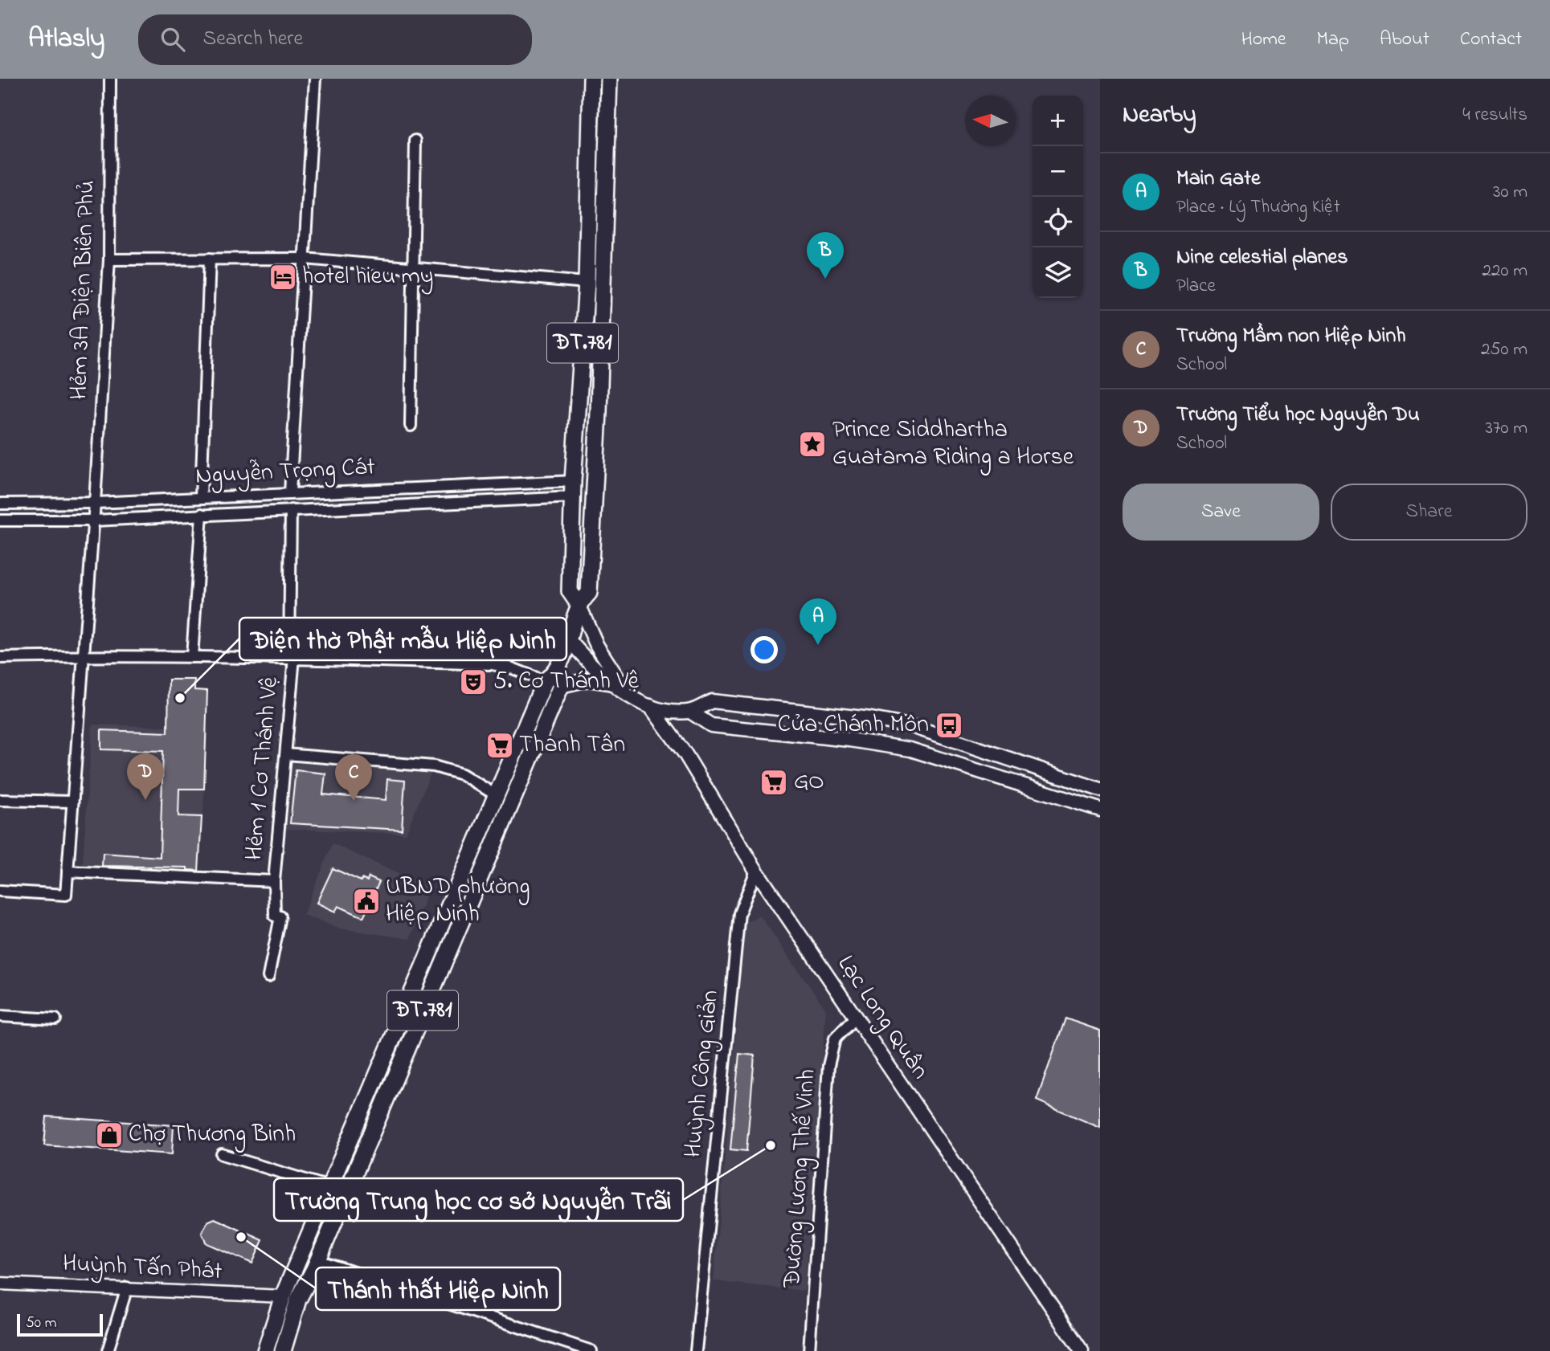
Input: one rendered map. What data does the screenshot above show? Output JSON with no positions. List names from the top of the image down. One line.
{"streets":{"main road":["ĐT.781","Lạc Long Quân"],"street":["Hẻm 3A Điện Biên Phủ","Nguyễn Trọng Cát","Hẻm 1 Cơ Thánh Vệ","Huỳnh Công Giản","Đường Lương Thế Vinh","Huỳnh Tấn Phát"]},"crossings":[["Hẻm 3A Điện Biên Phủ","Nguyễn Trọng Cát"],["ĐT.781","Nguyễn Trọng Cát"],["ĐT.781","Lạc Long Quân"],["ĐT.781","Huỳnh Tấn Phát"],["Lạc Long Quân","Huỳnh Công Giản"],["Lạc Long Quân","Đường Lương Thế Vinh"]],"places":{"hotel":["hotel hieu my"],"place":["Prince Siddhartha Guatama Riding a Horse"],"theatre":["5. Cơ Thánh Vệ"],"other":["Điện thờ Phật mẫu Hiệp Ninh","Trường Trung học cơ sở Nguyễn Trãi","Thánh thất Hiệp Ninh"],"bus stop":["Cửa Chánh Môn"],"supermarket":["Thanh Tân","GO"],"public building":["UBND phường Hiệp Ninh"],"shop":["Chợ Thương Binh"]},"scale_bar":"50 m","north":"left","page":{"header":"Atlasly","search":"Search here","nav":["Home","Map","About","Contact"],"heading":["Nearby","4 results"],"map_buttons":["+","−"],"list":[{"mark":"A","name":"Main Gate","note":"Place · Lý Thường Kiệt","value":"30 m"},{"mark":"B","name":"Nine celestial planes","note":"Place","value":"220 m"},{"mark":"C","name":"Trường Mầm non Hiệp Ninh","note":"School","value":"250 m"},{"mark":"D","name":"Trường Tiểu học Nguyễn Du","note":"School","value":"370 m"}],"pins":["B","A","D","C"],"buttons":["Save","Share"],"scale":"50 m"}}
